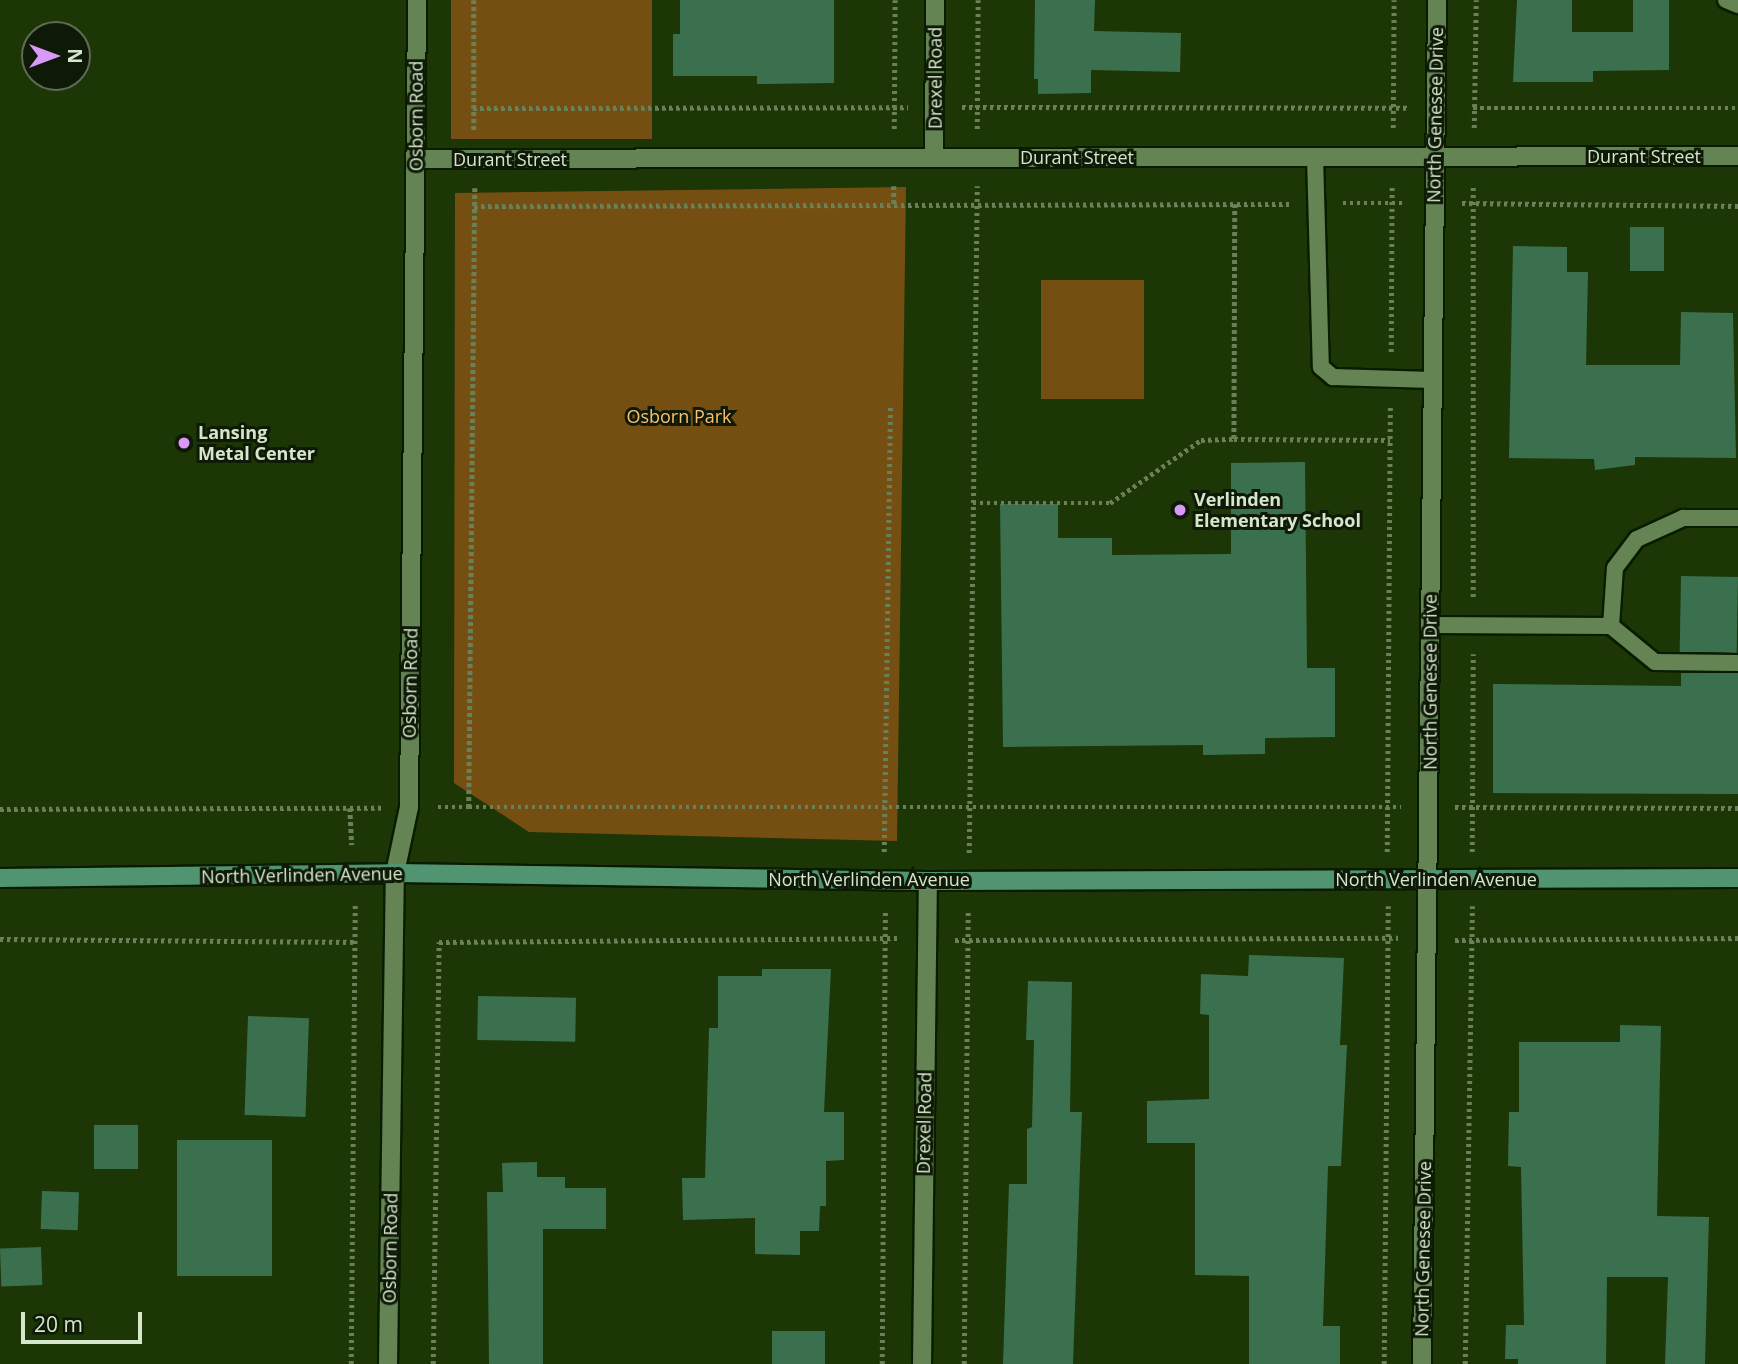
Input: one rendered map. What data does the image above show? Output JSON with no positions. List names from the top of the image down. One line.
{"streets":{"street":["Drexel Road","North Genesee Drive","Osborn Road","Durant Street","North Verlinden Avenue"]},"crossings":[["Drexel Road","Durant Street"],["Drexel Road","North Verlinden Avenue"],["North Genesee Drive","Durant Street"],["North Genesee Drive","North Verlinden Avenue"],["Osborn Road","Durant Street"],["Osborn Road","North Verlinden Avenue"]],"parks":["Osborn Park"],"places":["Lansing Metal Center","Verlinden Elementary School"],"scale_bar":"20 m","north":"right"}
